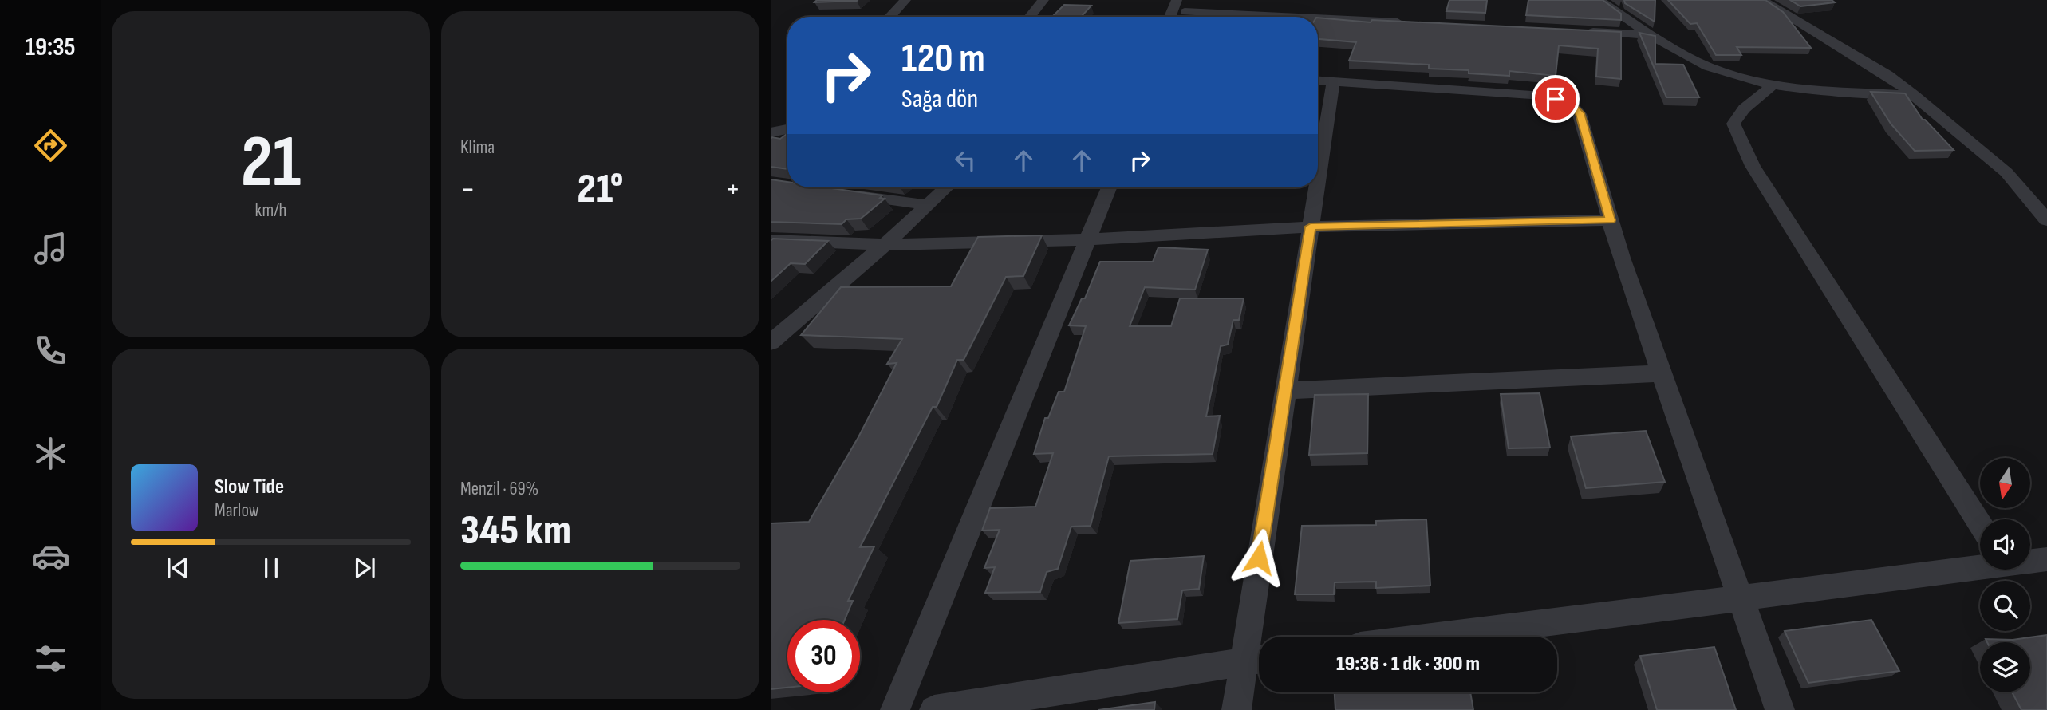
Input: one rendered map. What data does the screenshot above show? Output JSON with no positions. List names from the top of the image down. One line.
{"north":"bottom","page":{"tabs":"19:35","tile":[["21","km/h"],"Klima",["Menzil · 69%","345 km"]],"turn":["120 m","Sağa dön"],"heat":["−","21°","+"],"song":["Slow Tide","Marlow"],"limit":"30","trip":"19:36 · 1 dk · 300 m"}}
